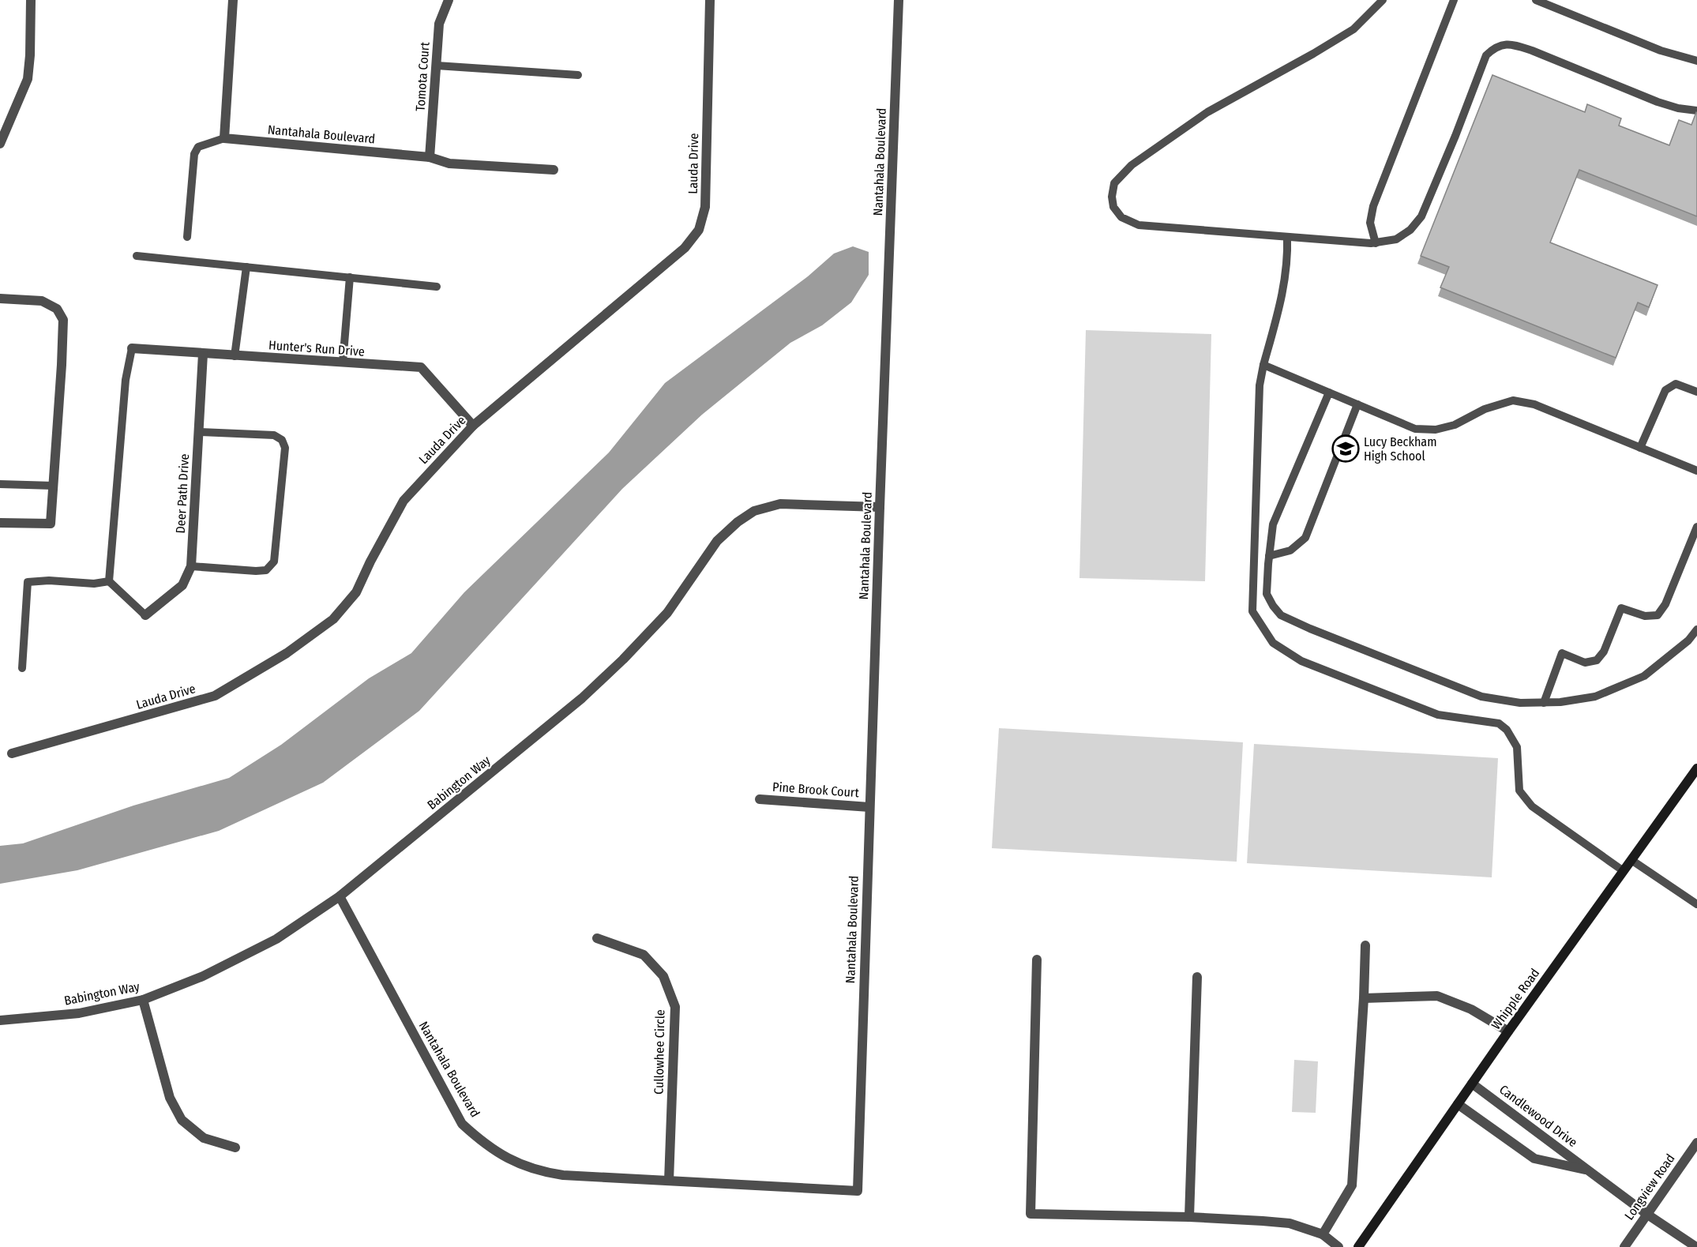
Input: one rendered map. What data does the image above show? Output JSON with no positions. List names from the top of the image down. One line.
{"streets":{"main road":["Whipple Road"],"street":["Tomota Court","Nantahala Boulevard","Lauda Drive","Hunter's Run Drive","Deer Path Drive","Babington Way","Pine Brook Court","Cullowhee Circle","Candlewood Drive","Longview Road"]},"crossings":[["Tomota Court","Nantahala Boulevard"],["Nantahala Boulevard","Babington Way"],["Nantahala Boulevard","Pine Brook Court"],["Nantahala Boulevard","Cullowhee Circle"],["Lauda Drive","Hunter's Run Drive"],["Hunter's Run Drive","Deer Path Drive"],["Whipple Road","Candlewood Drive"],["Candlewood Drive","Longview Road"]],"places":{"school or university":["Lucy Beckham High School"]}}
